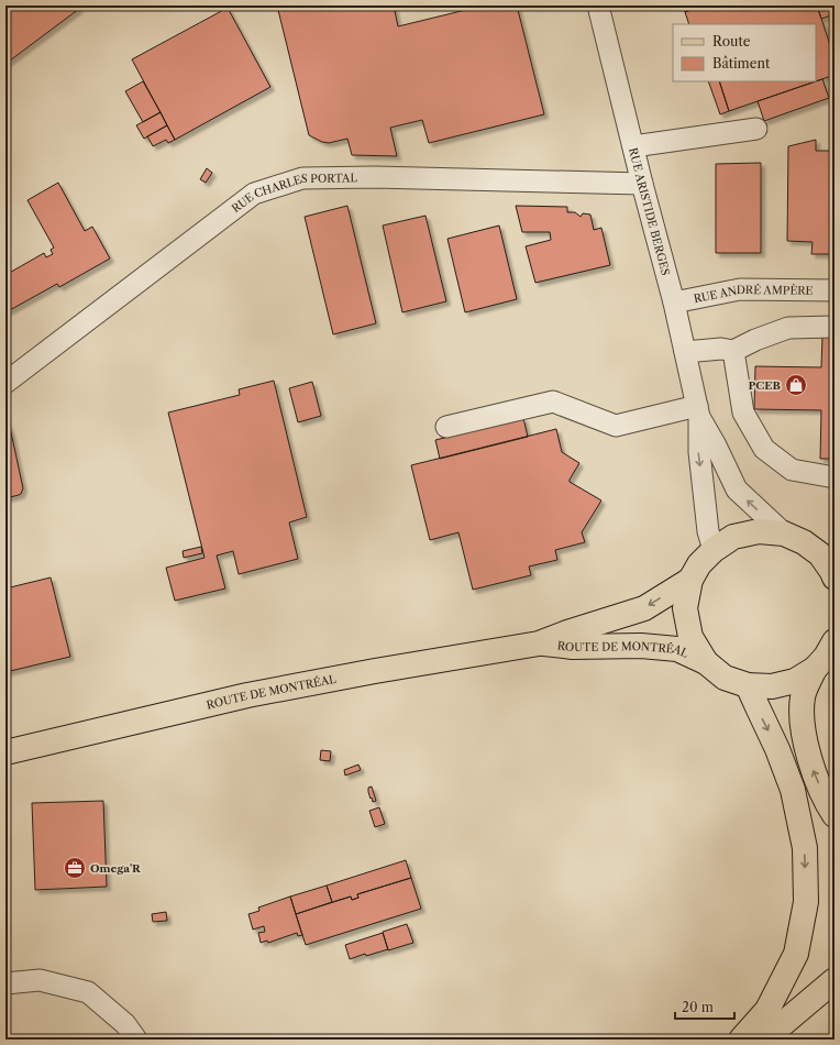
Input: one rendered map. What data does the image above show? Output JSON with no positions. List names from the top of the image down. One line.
{"streets":{"main road":["ROUTE DE MONTRÉAL"],"street":["RUE CHARLES PORTAL","RUE ARISTIDE BERGES","RUE ANDRÉ AMPÈRE"]},"crossings":[["RUE CHARLES PORTAL","RUE ARISTIDE BERGES"],["RUE ARISTIDE BERGES","RUE ANDRÉ AMPÈRE"]],"places":{"shop":["PCEB"],"office":["Omega'R"]},"legend":["Route","Bâtiment"],"scale_bar":"20 m"}
